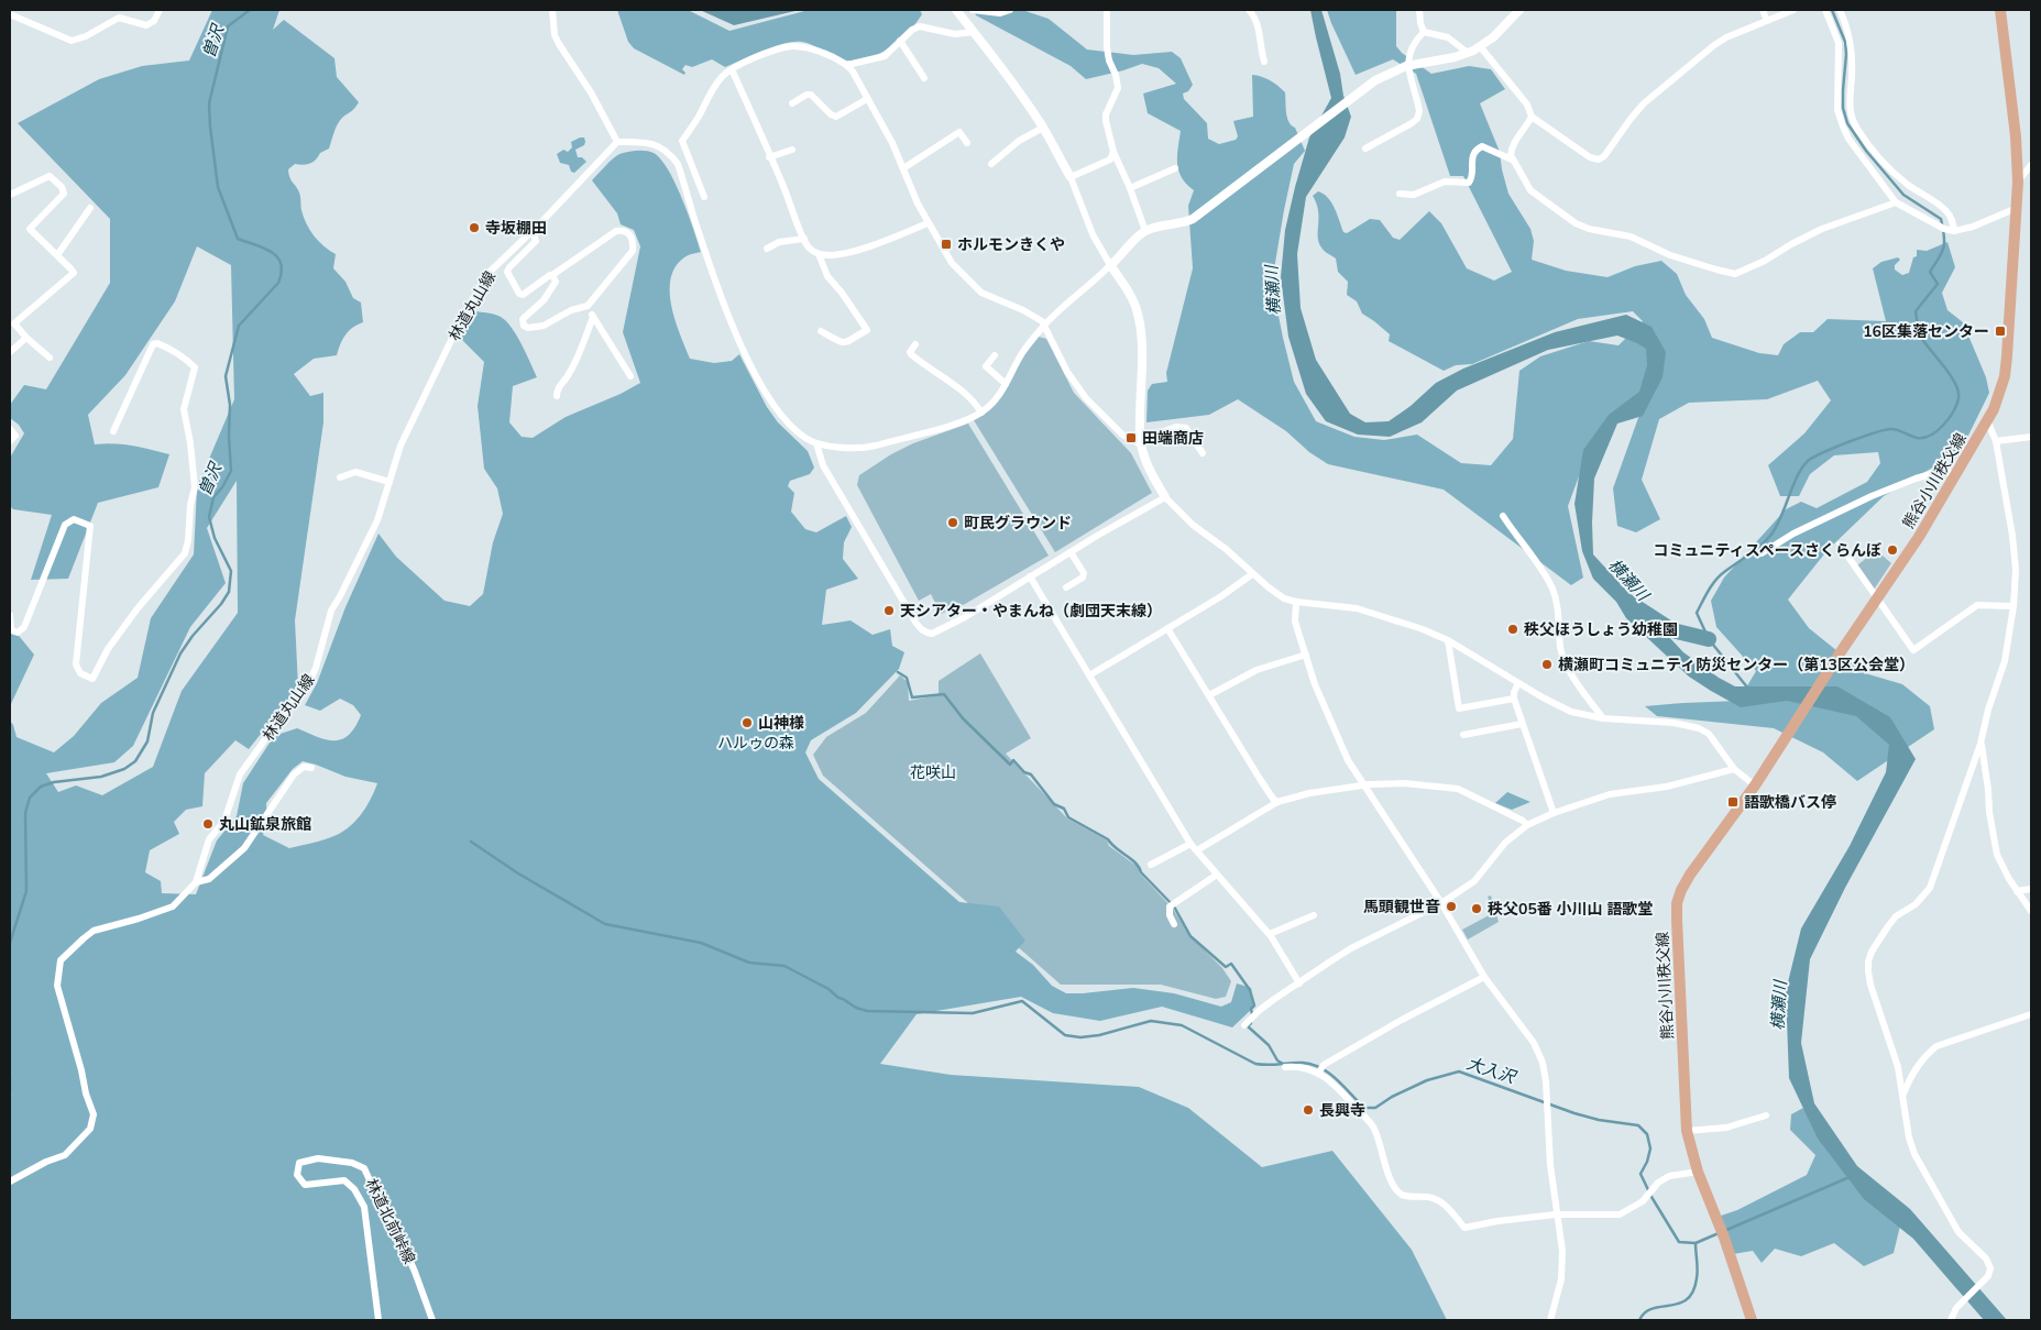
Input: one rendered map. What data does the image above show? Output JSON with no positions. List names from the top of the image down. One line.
{"streets":{"main road":["熊谷小川秩父線"],"street":["林道丸山線","林道北前峠線"]},"water":["曽沢","横瀬川","大入沢"],"parks":["ハルゥの森","花咲山"],"places":{"other":["寺坂棚田","町民グラウンド","コミュニティスペースさくらんぼ","天シアター・やまんね（劇団天末線）","秩父ほうしょう幼稚園","横瀬町コミュニティ防災センター（第13区公会堂）","山神様","丸山鉱泉旅館","馬頭観世音","秩父05番 小川山 語歌堂","長興寺"],"transit":["ホルモンきくや","16区集落センター","田端商店","語歌橋バス停"]}}
